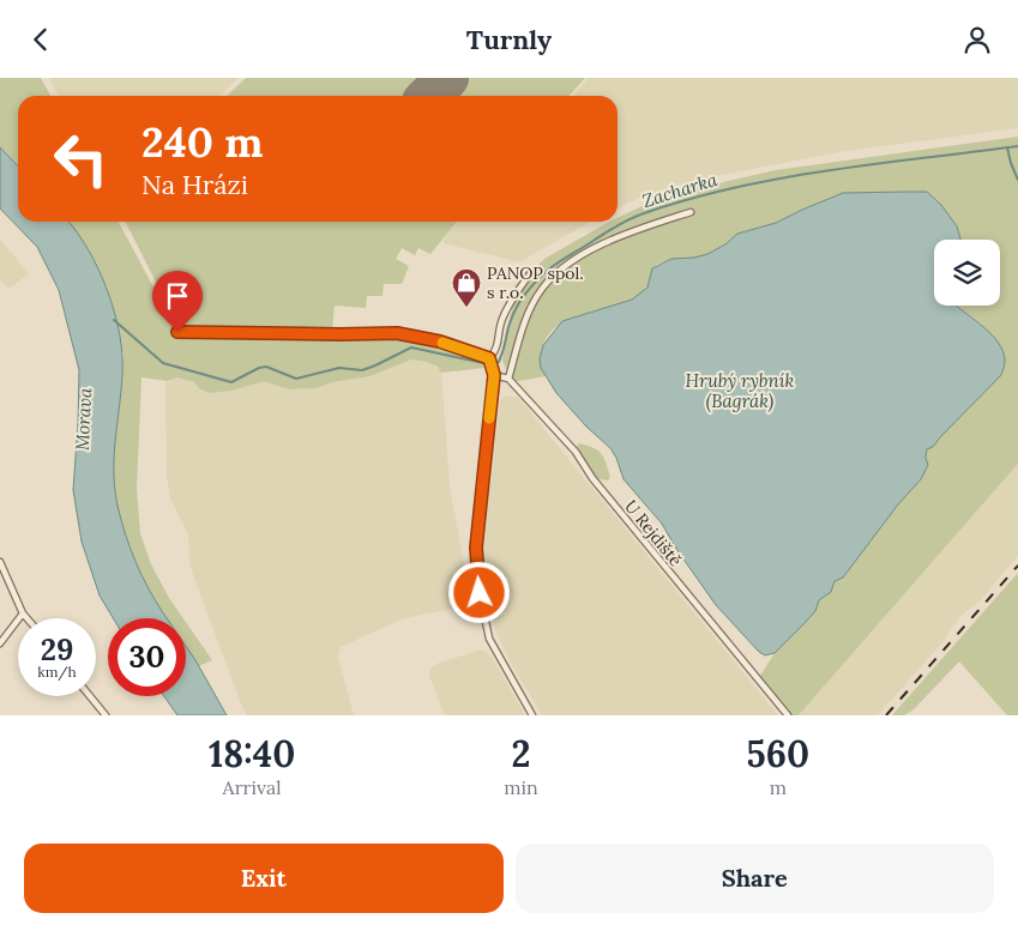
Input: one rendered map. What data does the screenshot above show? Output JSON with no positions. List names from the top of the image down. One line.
{"streets":{"street":["U Rejdiště"]},"water":["Zacharka","Hrubý rybník (Bagrák)","Morava"],"places":{"shop":["PANOP spol. s r.o."]},"page":{"header":"Turnly","turn":["240 m","Na Hrázi"],"speed":"29 km/h","limit":"30","eta":["18:40","Arrival","2","min","560","m"],"buttons":["Exit","Share"]}}
